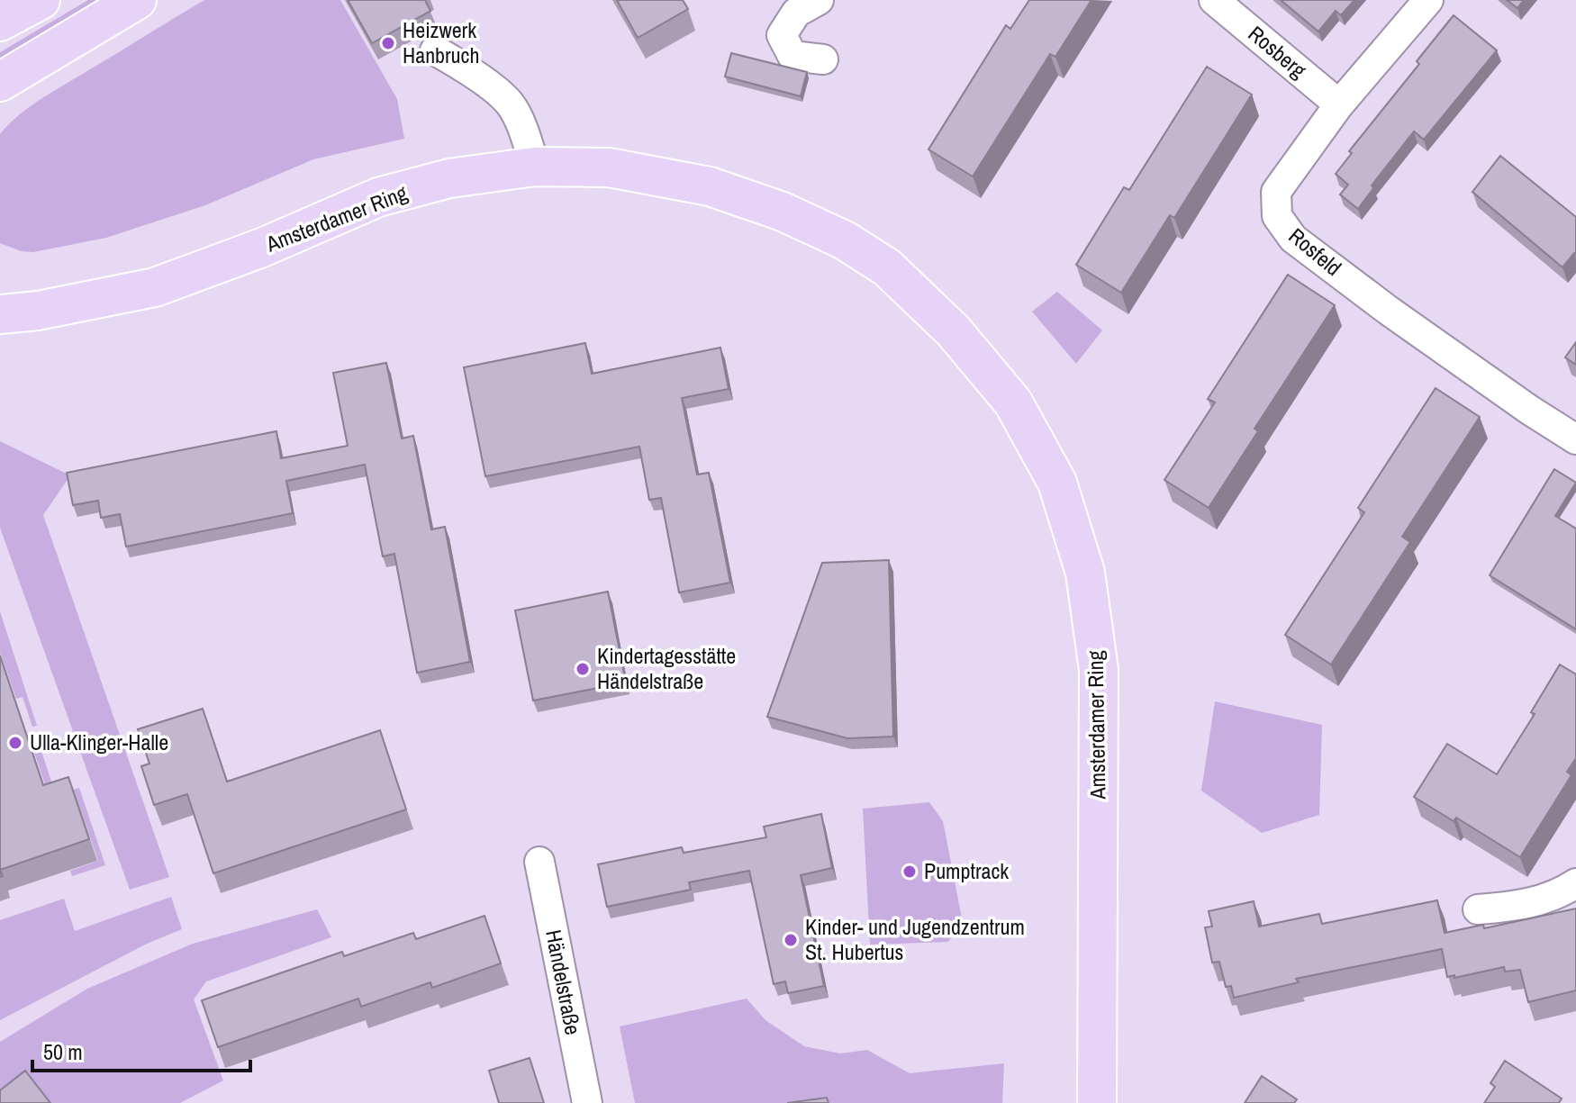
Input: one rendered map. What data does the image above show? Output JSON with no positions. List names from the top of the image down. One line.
{"streets":{"main road":["Amsterdamer Ring"],"street":["Rosberg","Rosfeld","Händelstraße"]},"crossings":[["Rosberg","Rosfeld"]],"places":["Heizwerk Hanbruch","Kindertagesstätte Händelstraße","Ulla-Klinger-Halle","Pumptrack","Kinder- und Jugendzentrum St. Hubertus"],"scale_bar":"50 m"}
